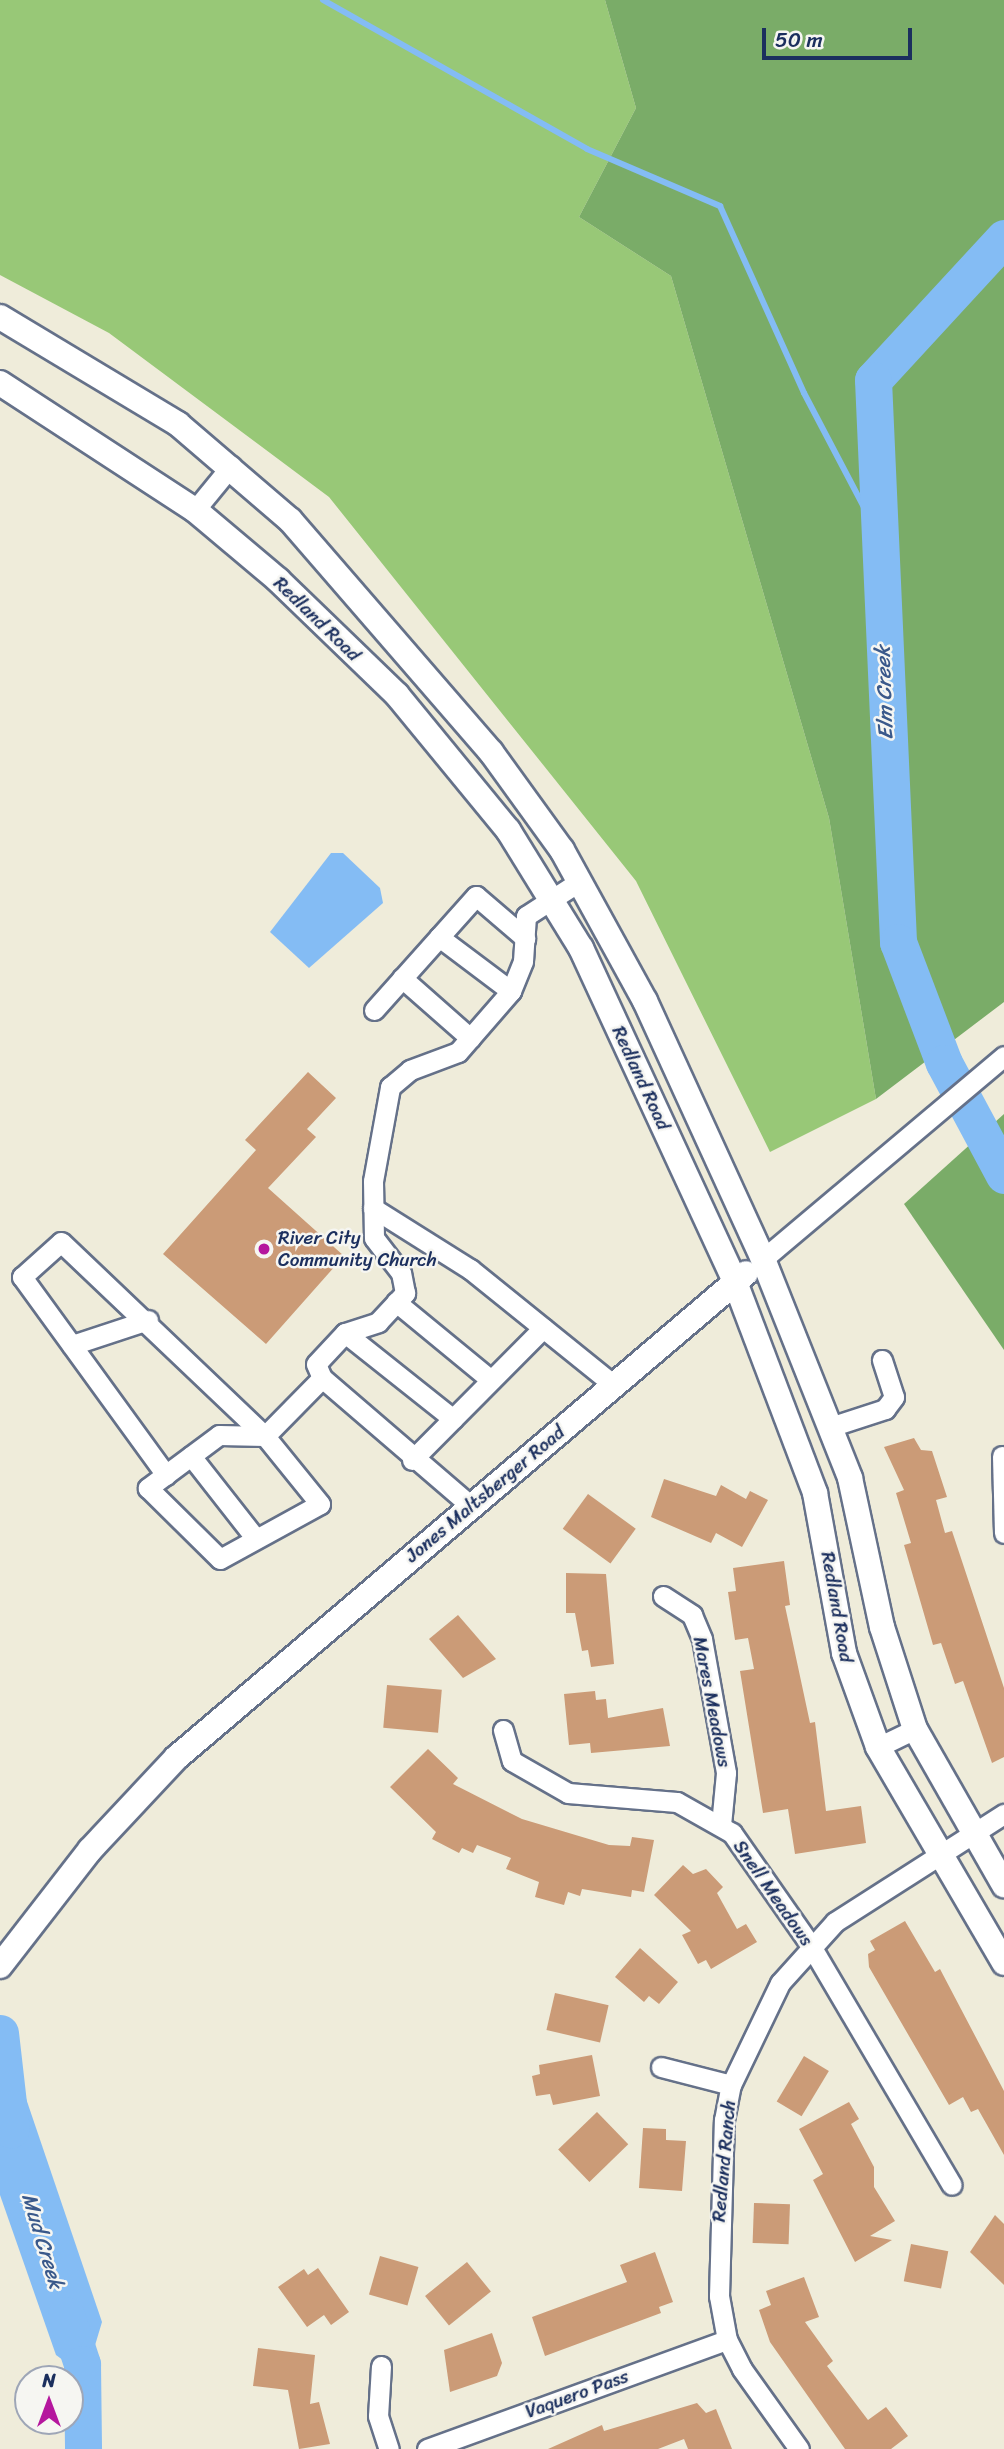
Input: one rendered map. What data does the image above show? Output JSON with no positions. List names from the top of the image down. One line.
{"streets":{"main road":["Redland Road","Jones Maltsberger Road"],"street":["Mares Meadows","Snell Meadows","Redland Ranch","Vaquero Pass"]},"crossings":[["Redland Road","Jones Maltsberger Road"],["Redland Road","Redland Ranch"],["Mares Meadows","Snell Meadows"],["Snell Meadows","Redland Ranch"],["Redland Ranch","Vaquero Pass"]],"water":["Elm Creek","Mud Creek"],"places":["River City Community Church"],"scale_bar":"50 m","north":"top"}
